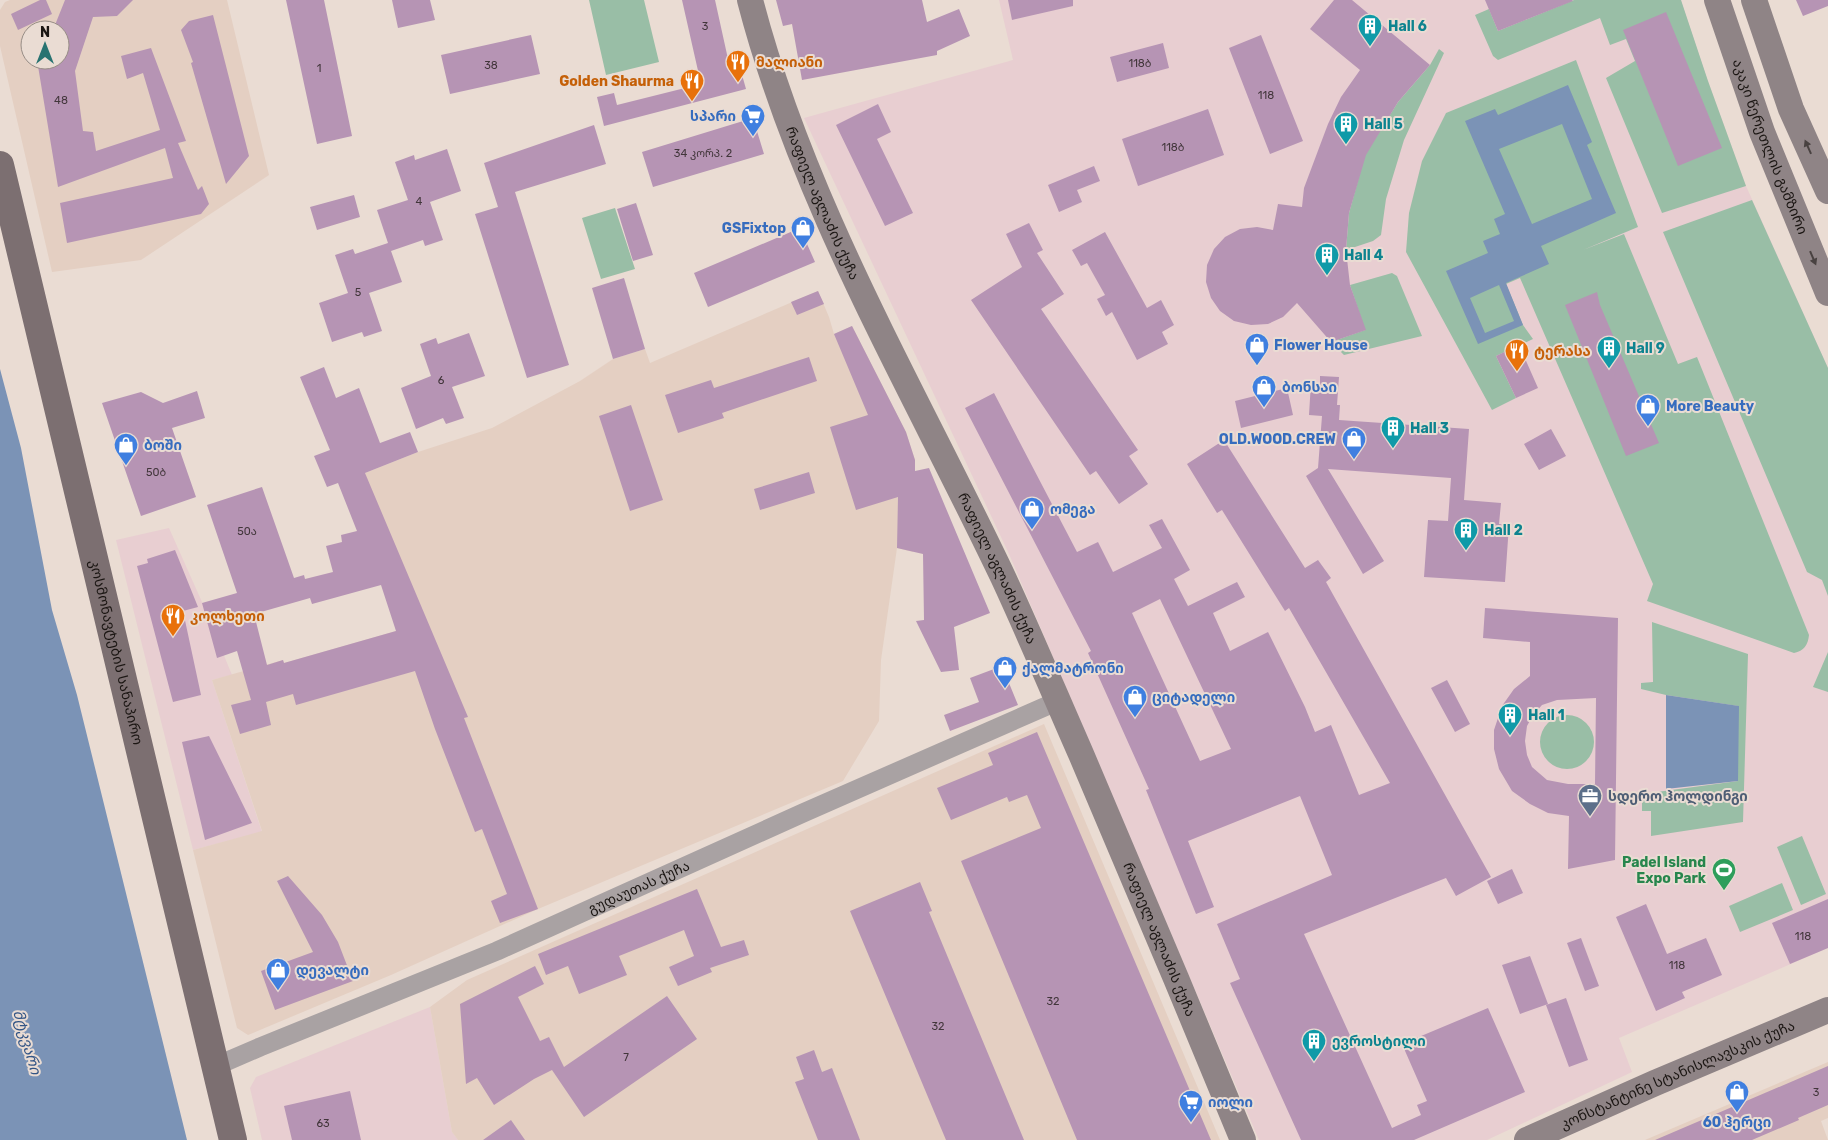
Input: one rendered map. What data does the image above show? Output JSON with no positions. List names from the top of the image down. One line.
{"streets":{"main road":["კოსმონავტების სანაპირო"],"street":["აკაკი წერეთლის გამზირი","რაფიელ აგლაძის ქუჩა","გუდაუთას ქუჩა","კონსტანტინე სტანისლავსკის ქუჩა"]},"crossings":[["რაფიელ აგლაძის ქუჩა","გუდაუთას ქუჩა"],["კოსმონავტების სანაპირო","გუდაუთას ქუჩა"]],"water":["მტკვარი"],"places":{"building":["Hall 6","Hall 5","Hall 4","Hall 9","Hall 3","Hall 2","Hall 1","ევროსტილი"],"restaurant":["მალიანი","Golden Shaurma","ტერასა","კოლხეთი"],"supermarket":["სპარი","იოლი"],"shop":["GSFixtop","Flower House","ბონსაი","More Beauty","OLD.WOOD.CREW","ბოში","ომეგა","ქალმატრონი","ციტადელი","დევალტი","60 ჰერცი"],"office":["სდერო ჰოლდინგი"],"sports":["Padel Island Expo Park"]},"house_numbers":["3","118ბ","38","1","118","48","118ბ","34 კორპ. 2","4","5","6","50ბ","50ა","118","118","32","32","7","3","63"],"north":"top"}
